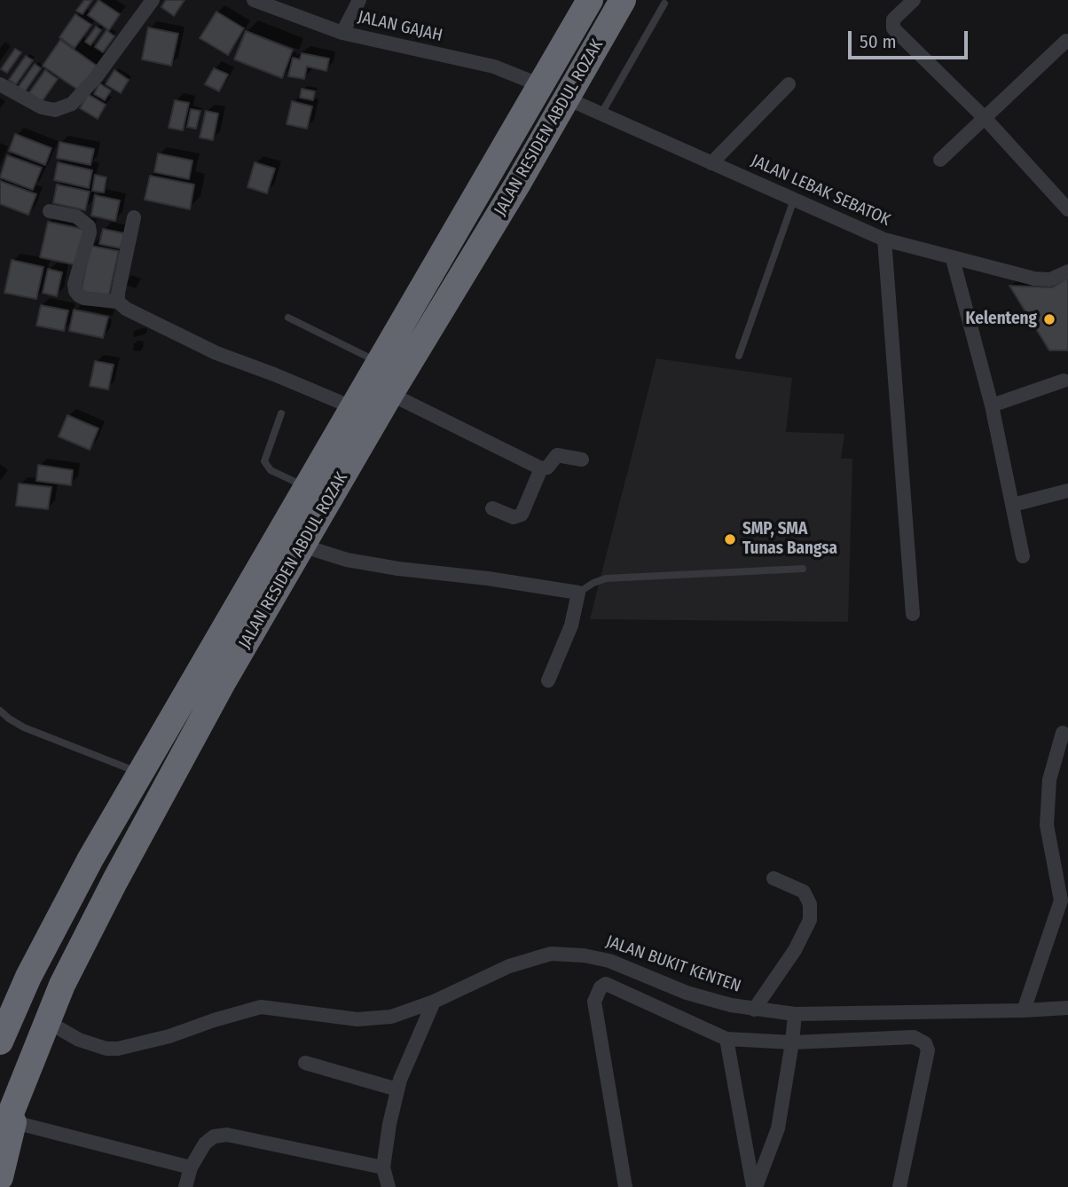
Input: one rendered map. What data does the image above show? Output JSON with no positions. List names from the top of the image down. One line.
{"streets":{"highway":["JALAN RESIDEN ABDUL ROZAK"],"street":["JALAN GAJAH","JALAN LEBAK SEBATOK","JALAN BUKIT KENTEN"]},"crossings":[["JALAN GAJAH","JALAN RESIDEN ABDUL ROZAK"],["JALAN RESIDEN ABDUL ROZAK","JALAN LEBAK SEBATOK"],["JALAN RESIDEN ABDUL ROZAK","JALAN BUKIT KENTEN"]],"places":["Kelenteng","SMP, SMA Tunas Bangsa"],"scale_bar":"50 m"}
